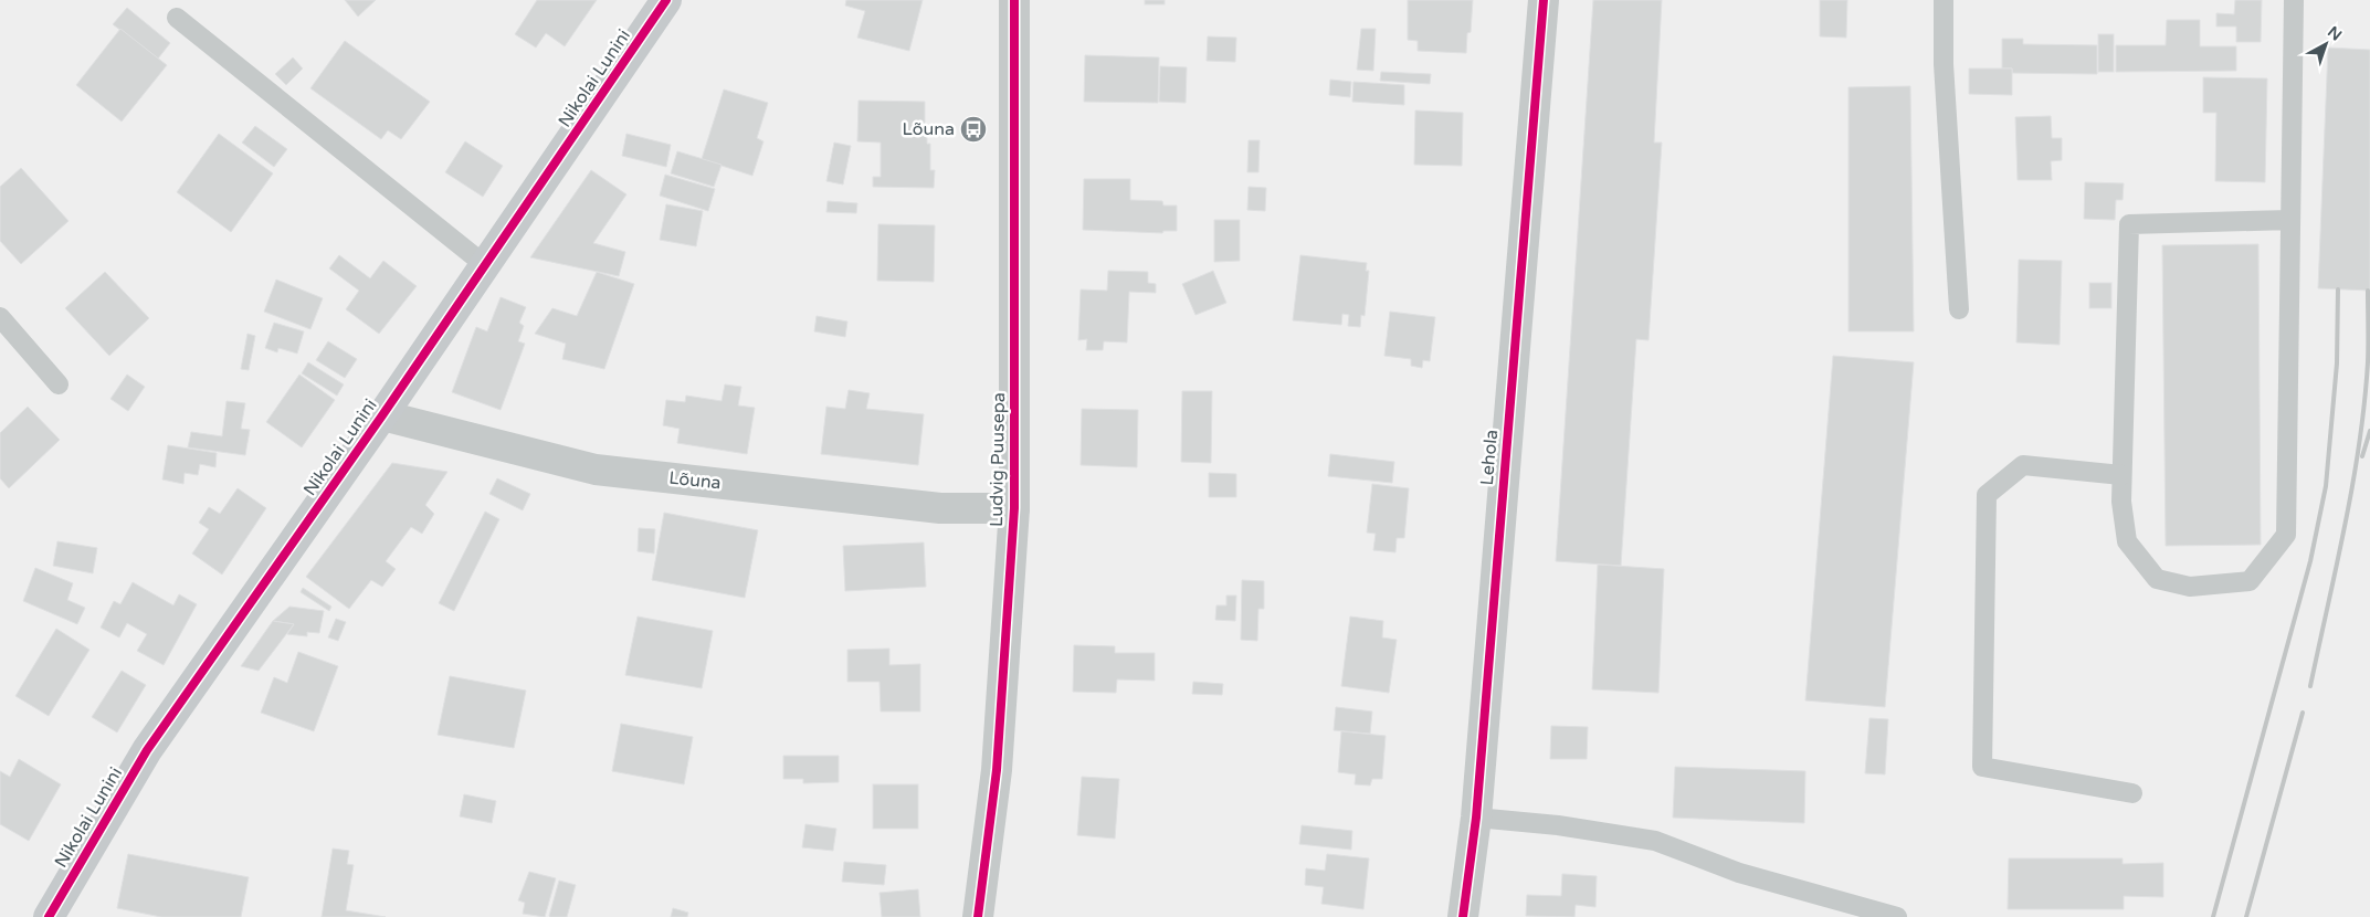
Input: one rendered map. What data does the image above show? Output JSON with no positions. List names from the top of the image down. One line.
{"streets":{"street":["Nikolai Lunini","Lehola","Ludvig Puusepa","Lõuna"]},"crossings":[["Nikolai Lunini","Lõuna"],["Ludvig Puusepa","Lõuna"]],"places":{"bus stop":["Lõuna"]},"north":"top right"}
